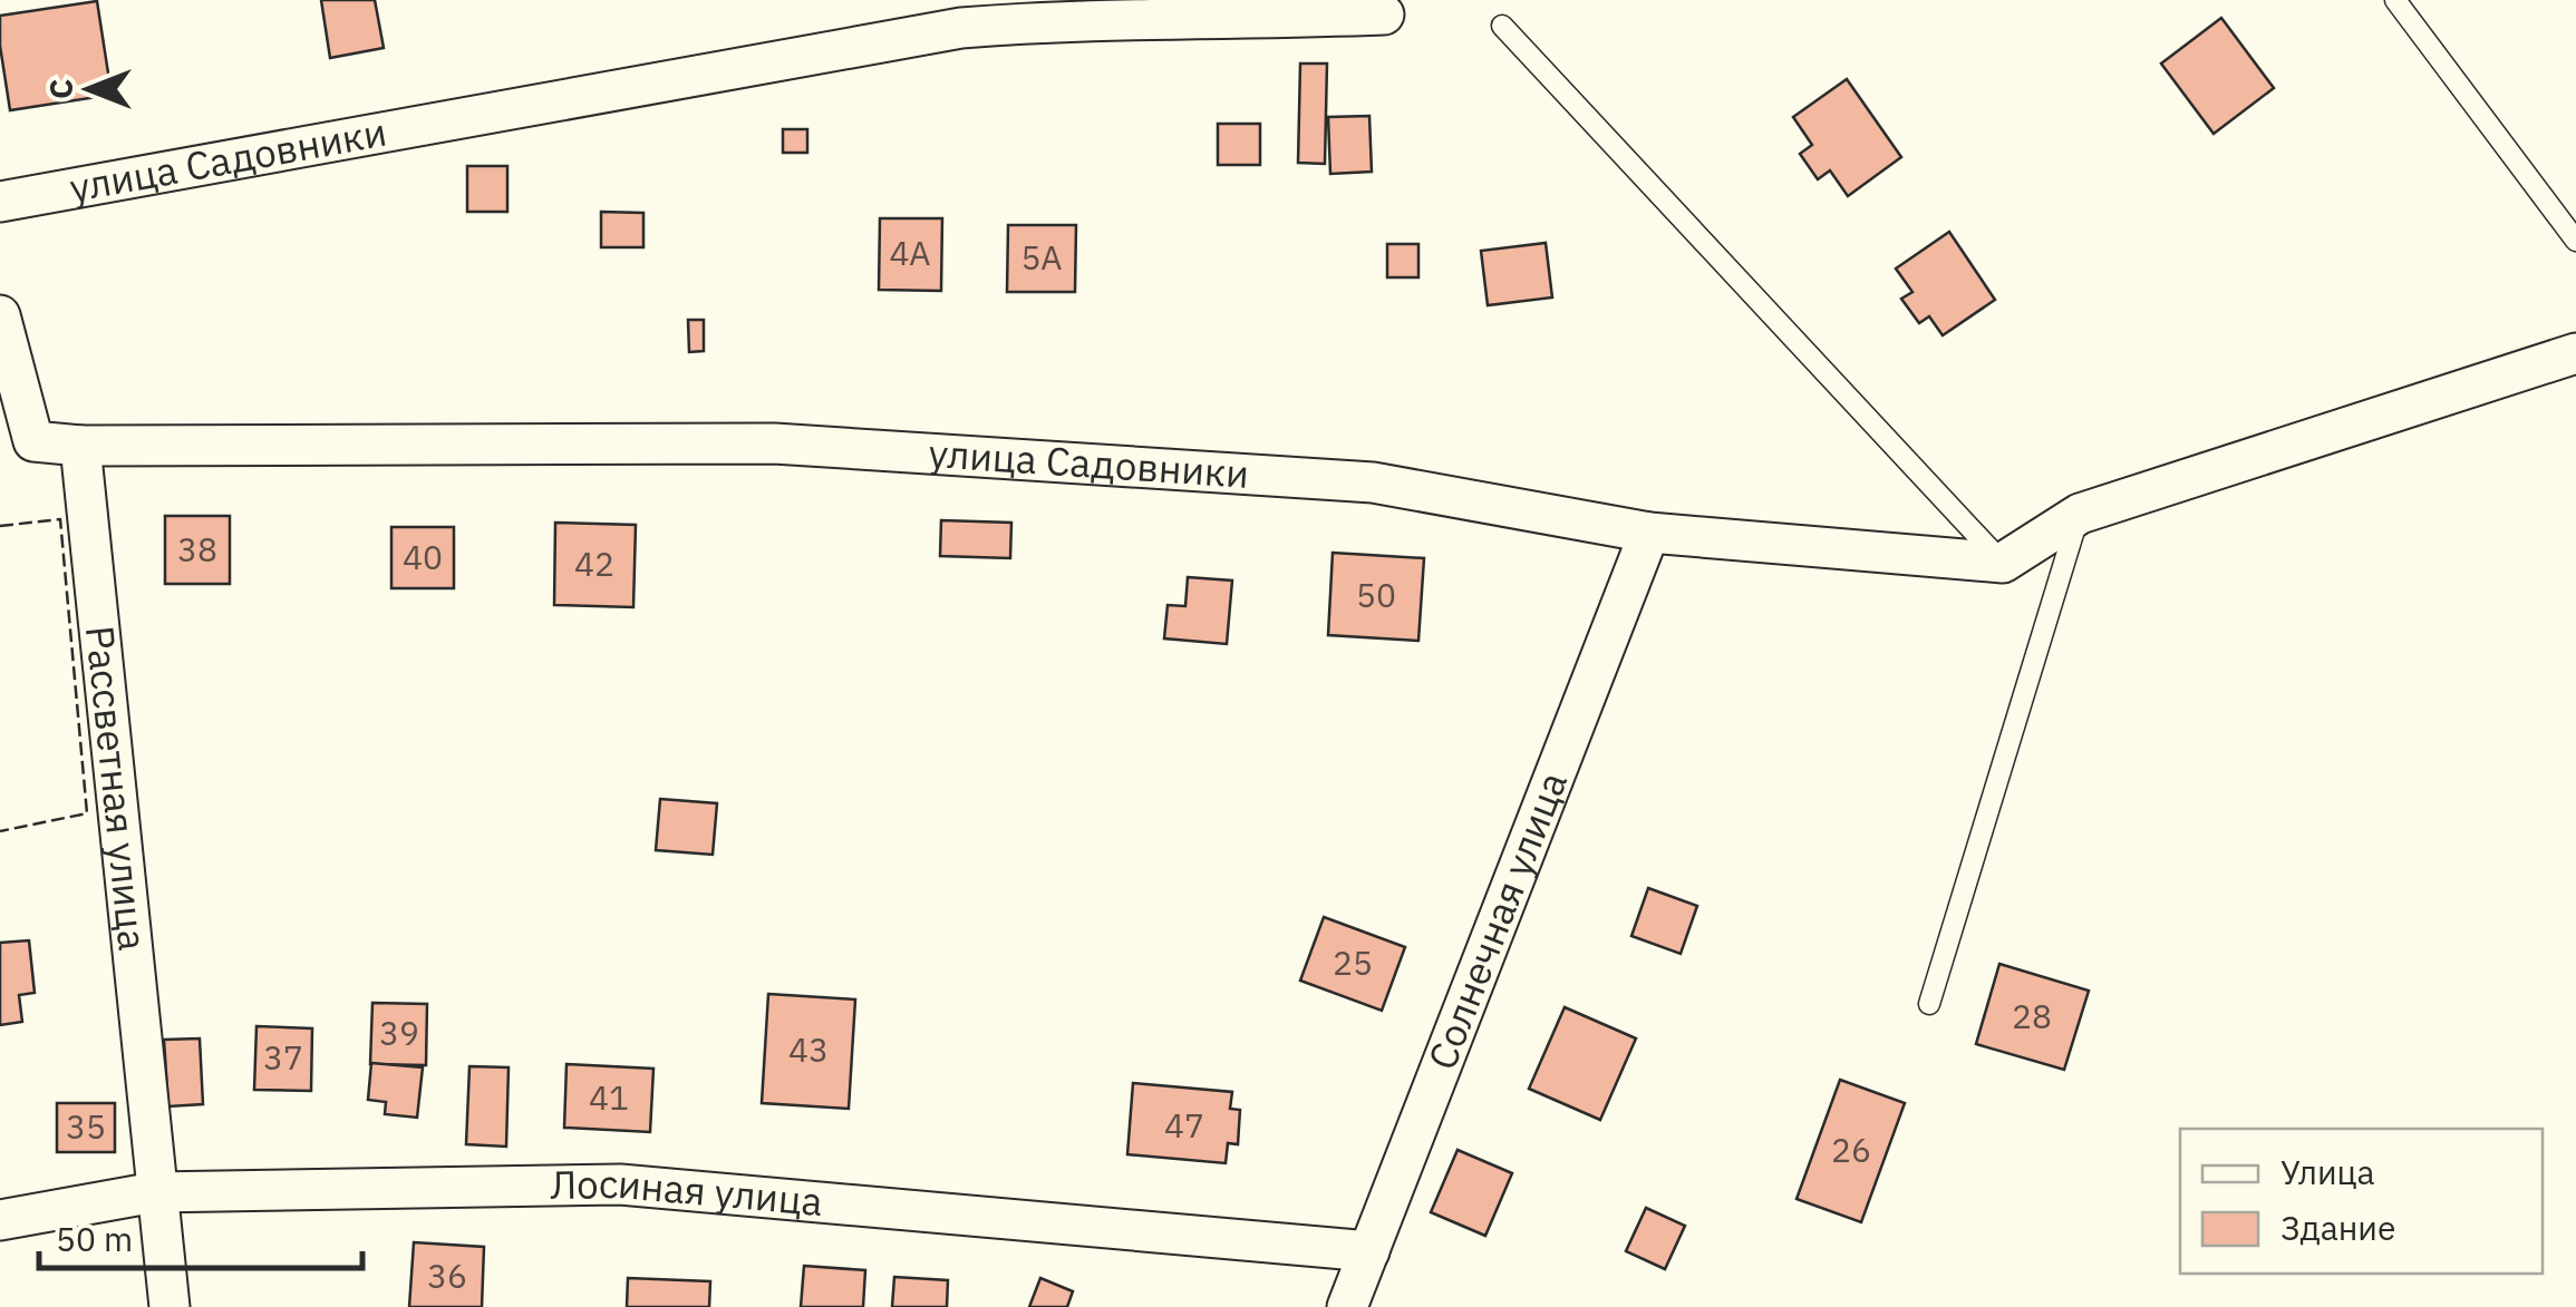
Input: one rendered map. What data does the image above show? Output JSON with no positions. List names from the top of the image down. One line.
{"streets":{"street":["улица Садовники","Рассветная улица","Солнечная улица","Лосиная улица"]},"crossings":[["улица Садовники","Рассветная улица"],["улица Садовники","Солнечная улица"],["Рассветная улица","Лосиная улица"],["Солнечная улица","Лосиная улица"]],"house_numbers":["4А","5А","38","40","42","50","25","28","39","43","37","41","47","35","26","36"],"legend":["Улица","Здание"],"scale_bar":"50 m","north":"left"}
